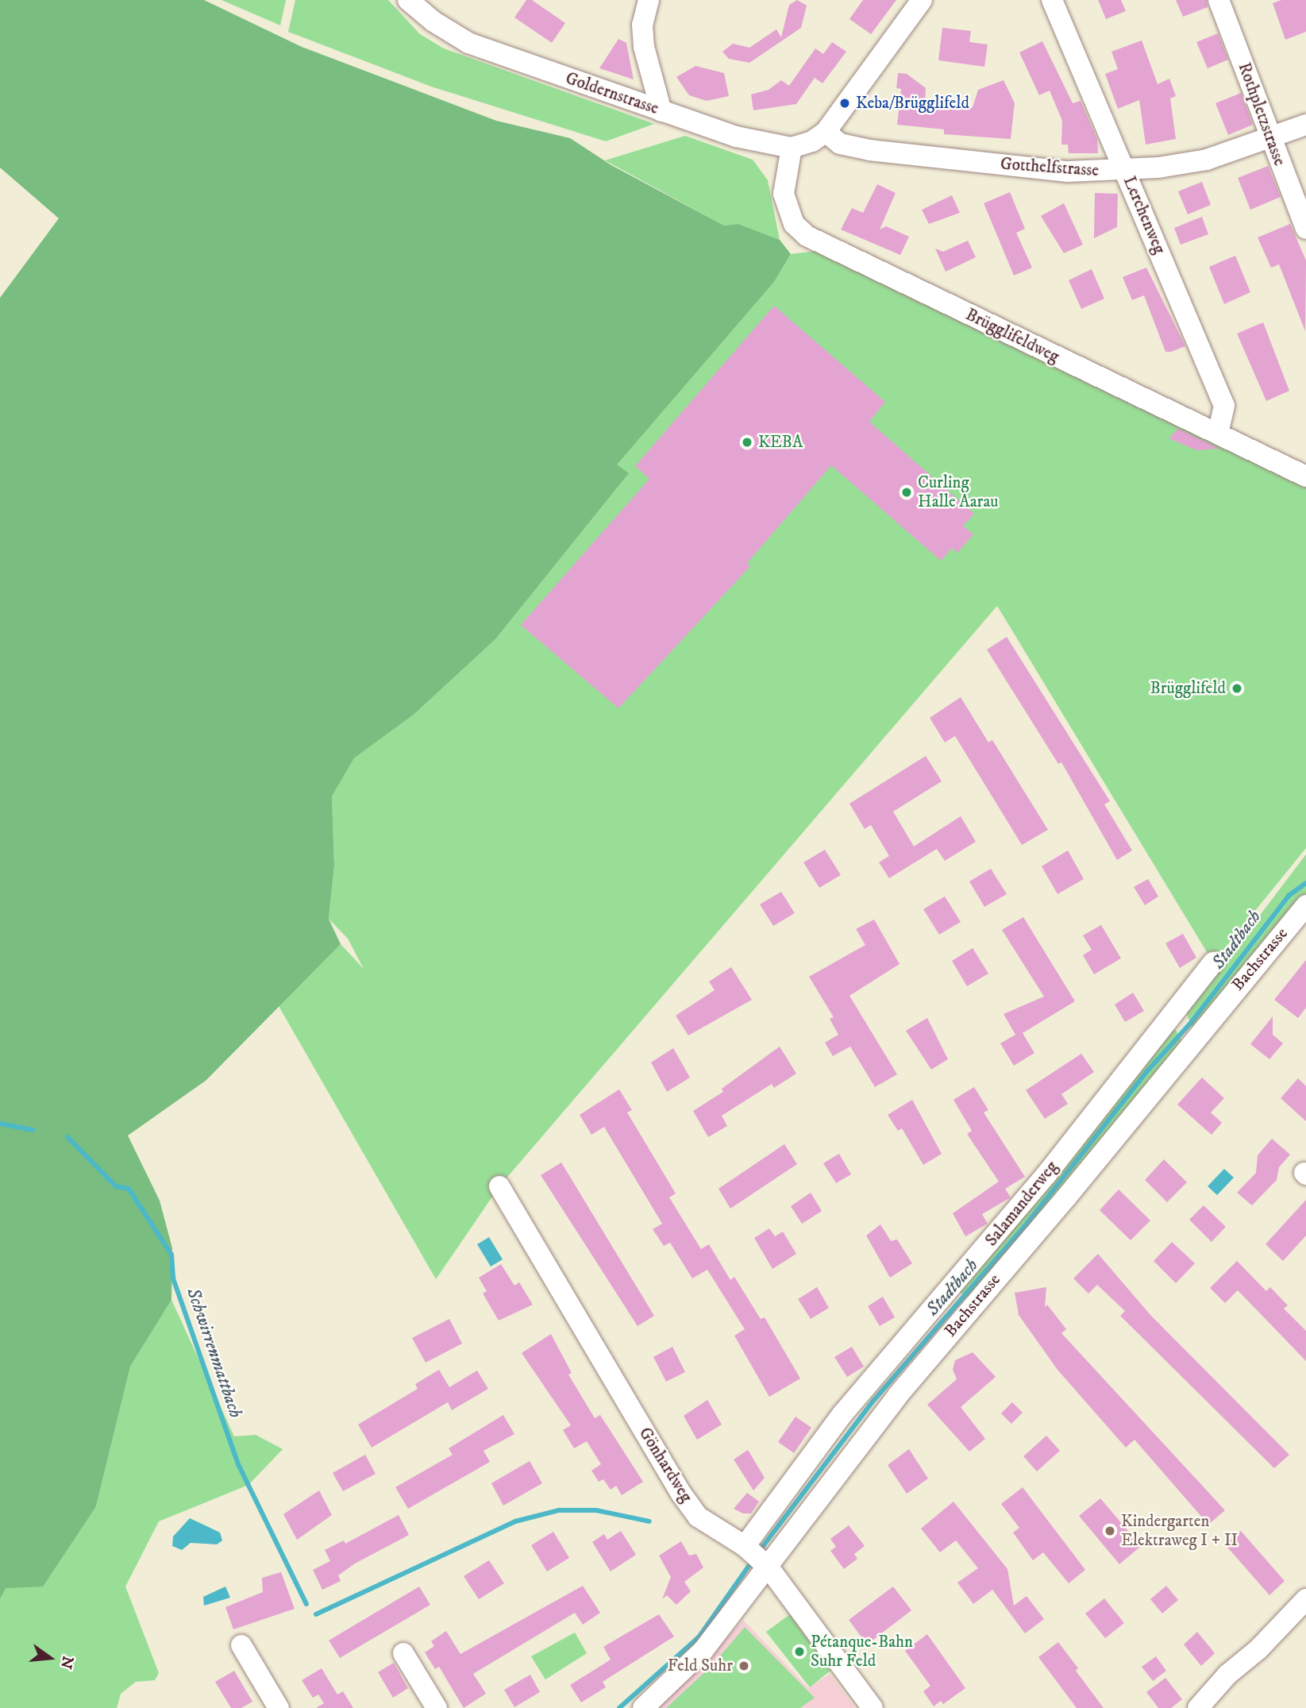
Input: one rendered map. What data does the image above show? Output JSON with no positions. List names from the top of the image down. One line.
{"streets":{"street":["Goldernstrasse","Rothpletzstrasse","Gotthelfstrasse","Lerchenweg","Brügglifeldweg","Bachstrasse","Salamanderweg","Gönhardweg"]},"crossings":[["Goldernstrasse","Brügglifeldweg"],["Rothpletzstrasse","Gotthelfstrasse"],["Gotthelfstrasse","Lerchenweg"],["Lerchenweg","Brügglifeldweg"],["Bachstrasse","Gönhardweg"],["Salamanderweg","Gönhardweg"]],"water":["Stadtbach","Schwirrenmattbach"],"places":["Keba/Brügglifeld","KEBA","Curling Halle Aarau","Brügglifeld","Kindergarten Elektraweg I + II","Pétanque-Bahn Suhr Feld","Feld Suhr"],"north":"right"}
